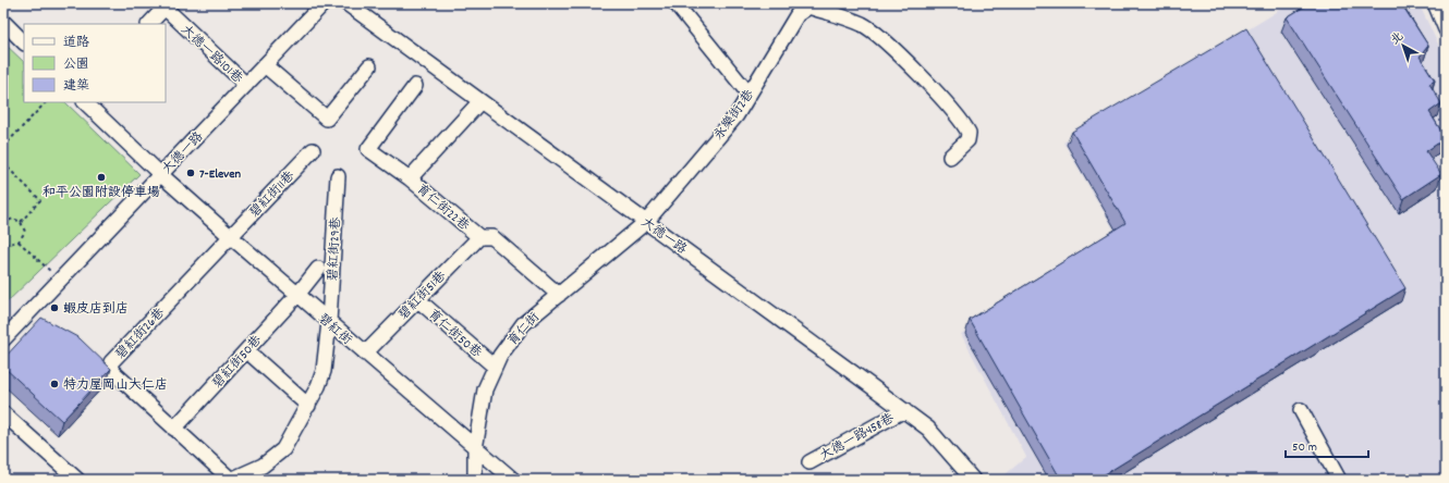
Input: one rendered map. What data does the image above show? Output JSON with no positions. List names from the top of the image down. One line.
{"streets":{"street":["大德一路101巷","永樂街2巷","大德一路","碧紅街11巷","育仁街22巷","碧紅街29巷","碧紅街51巷","碧紅街","育仁街","碧紅街26巷","育仁街50巷","碧紅街50巷","大德一路458巷"]},"crossings":[["大德一路101巷","大德一路"],["永樂街2巷","大德一路"],["永樂街2巷","育仁街"],["大德一路","碧紅街"],["大德一路","育仁街"],["大德一路","大德一路458巷"],["碧紅街11巷","碧紅街"],["碧紅街11巷","碧紅街26巷"],["育仁街22巷","碧紅街51巷"],["育仁街22巷","育仁街"],["碧紅街29巷","碧紅街"],["碧紅街29巷","碧紅街26巷"],["碧紅街51巷","碧紅街"],["碧紅街51巷","育仁街50巷"],["碧紅街","育仁街"],["碧紅街","碧紅街26巷"],["碧紅街","碧紅街50巷"],["育仁街","育仁街50巷"],["碧紅街26巷","碧紅街50巷"]],"places":["7-Eleven","和平公園附設停車場","蝦皮店到店","特力屋岡山大仁店"],"legend":["道路","公園","建築"],"scale_bar":"50 m","north":"top left"}
